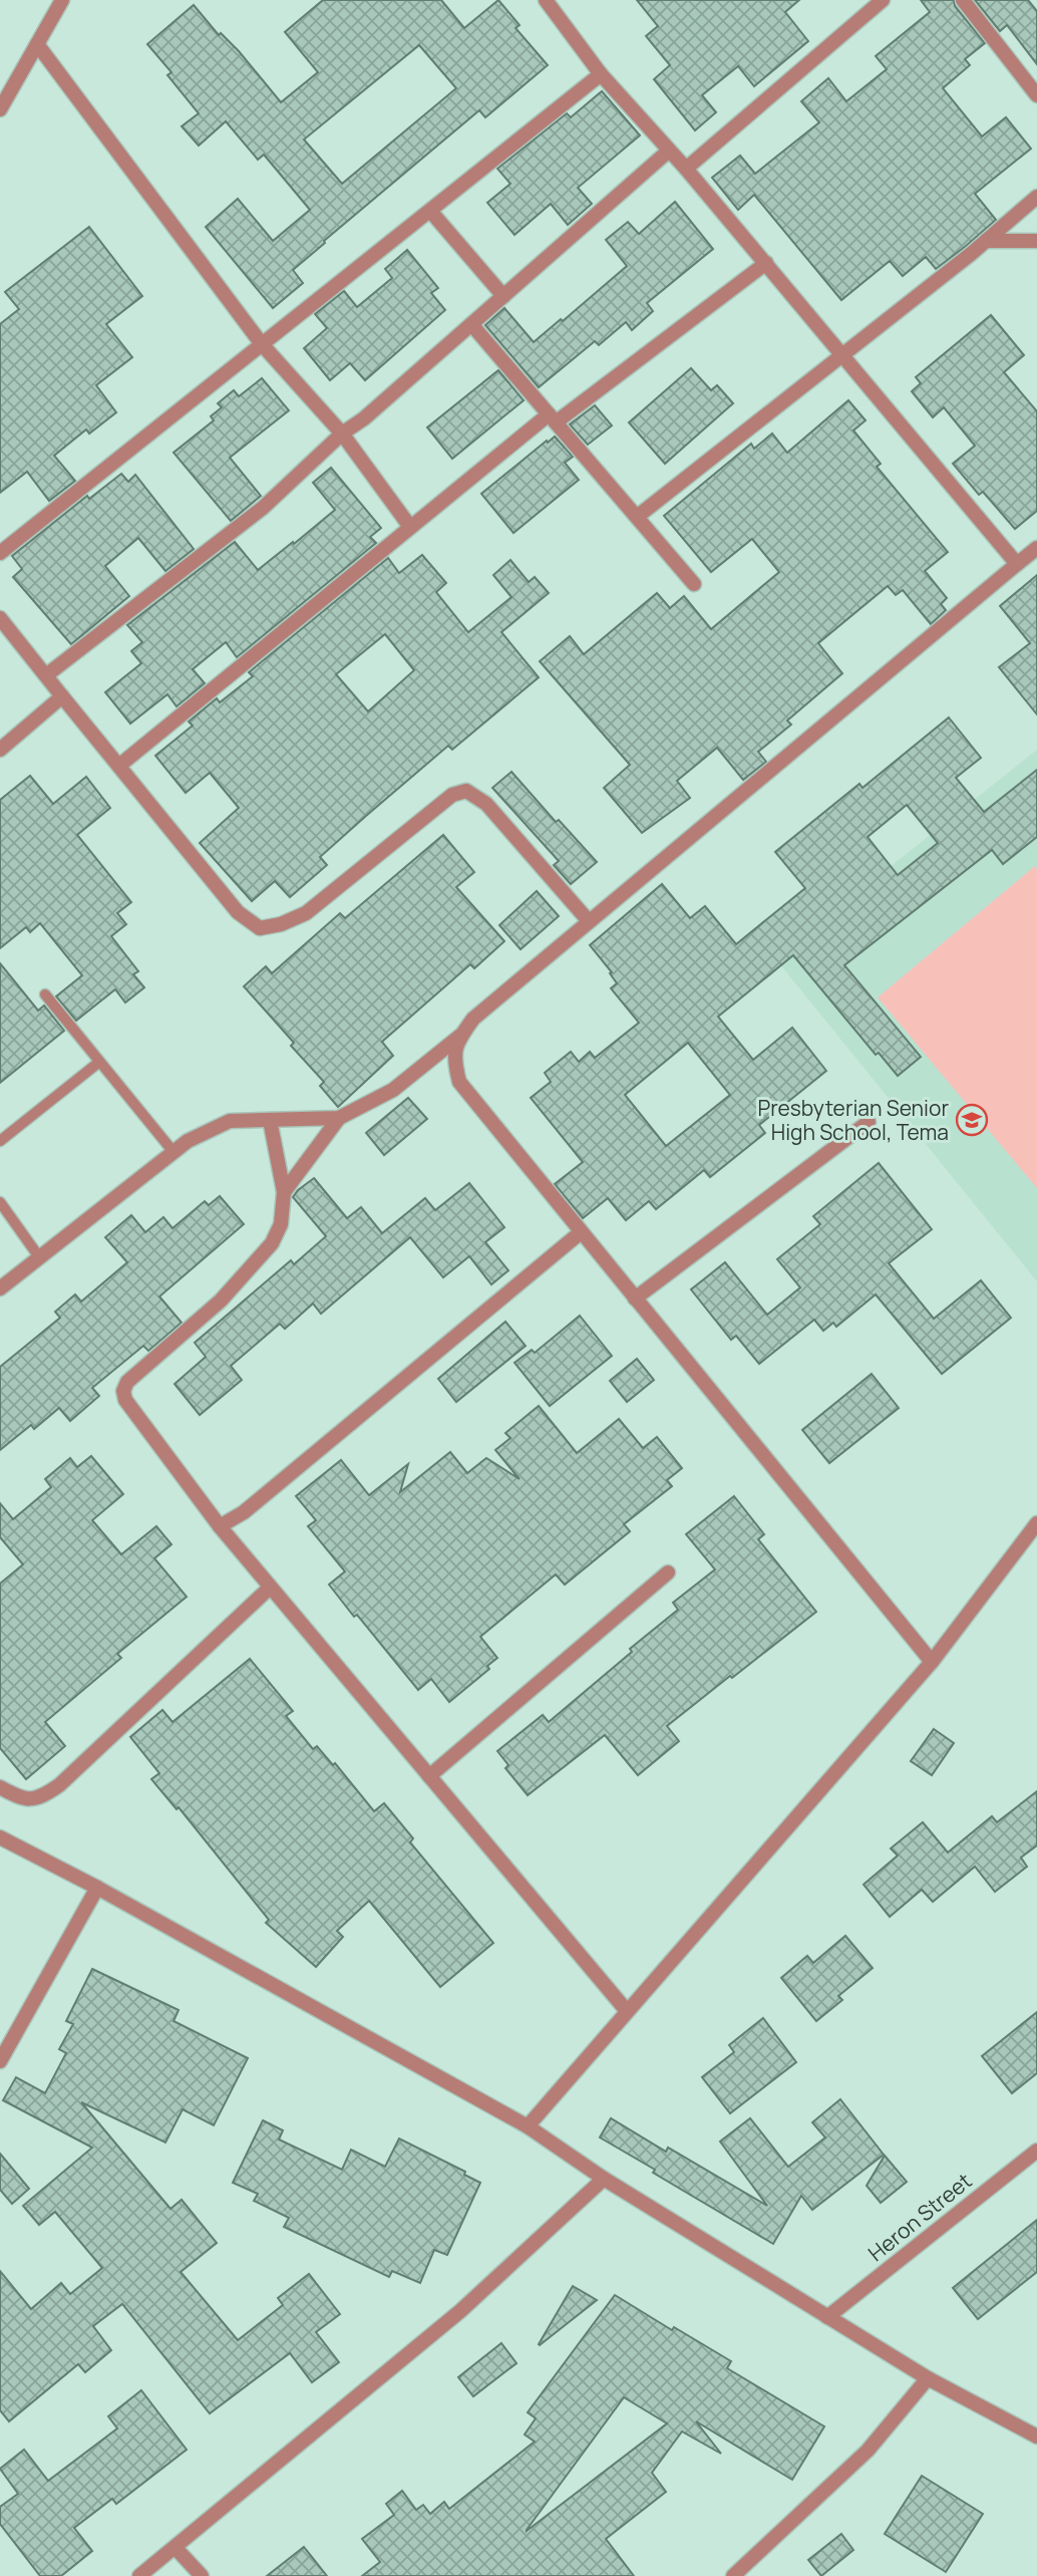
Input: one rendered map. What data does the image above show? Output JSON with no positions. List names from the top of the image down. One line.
{"streets":{"street":["Heron Street"]},"places":{"school or university":["Presbyterian Senior High School, Tema"]}}
